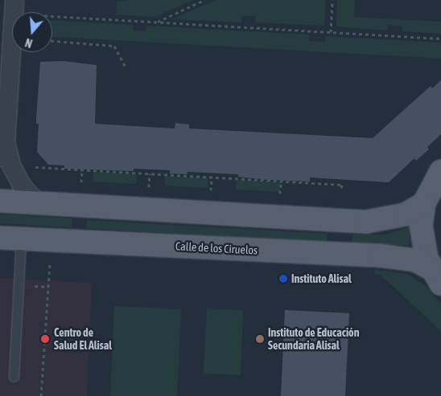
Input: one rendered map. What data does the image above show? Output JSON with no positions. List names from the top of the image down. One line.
{"streets":{"main road":["Calle de los Ciruelos"]},"places":["Instituto Alisal","Centro de Salud El Alisal","Instituto de Educación Secundaria Alisal"],"north":"bottom"}
